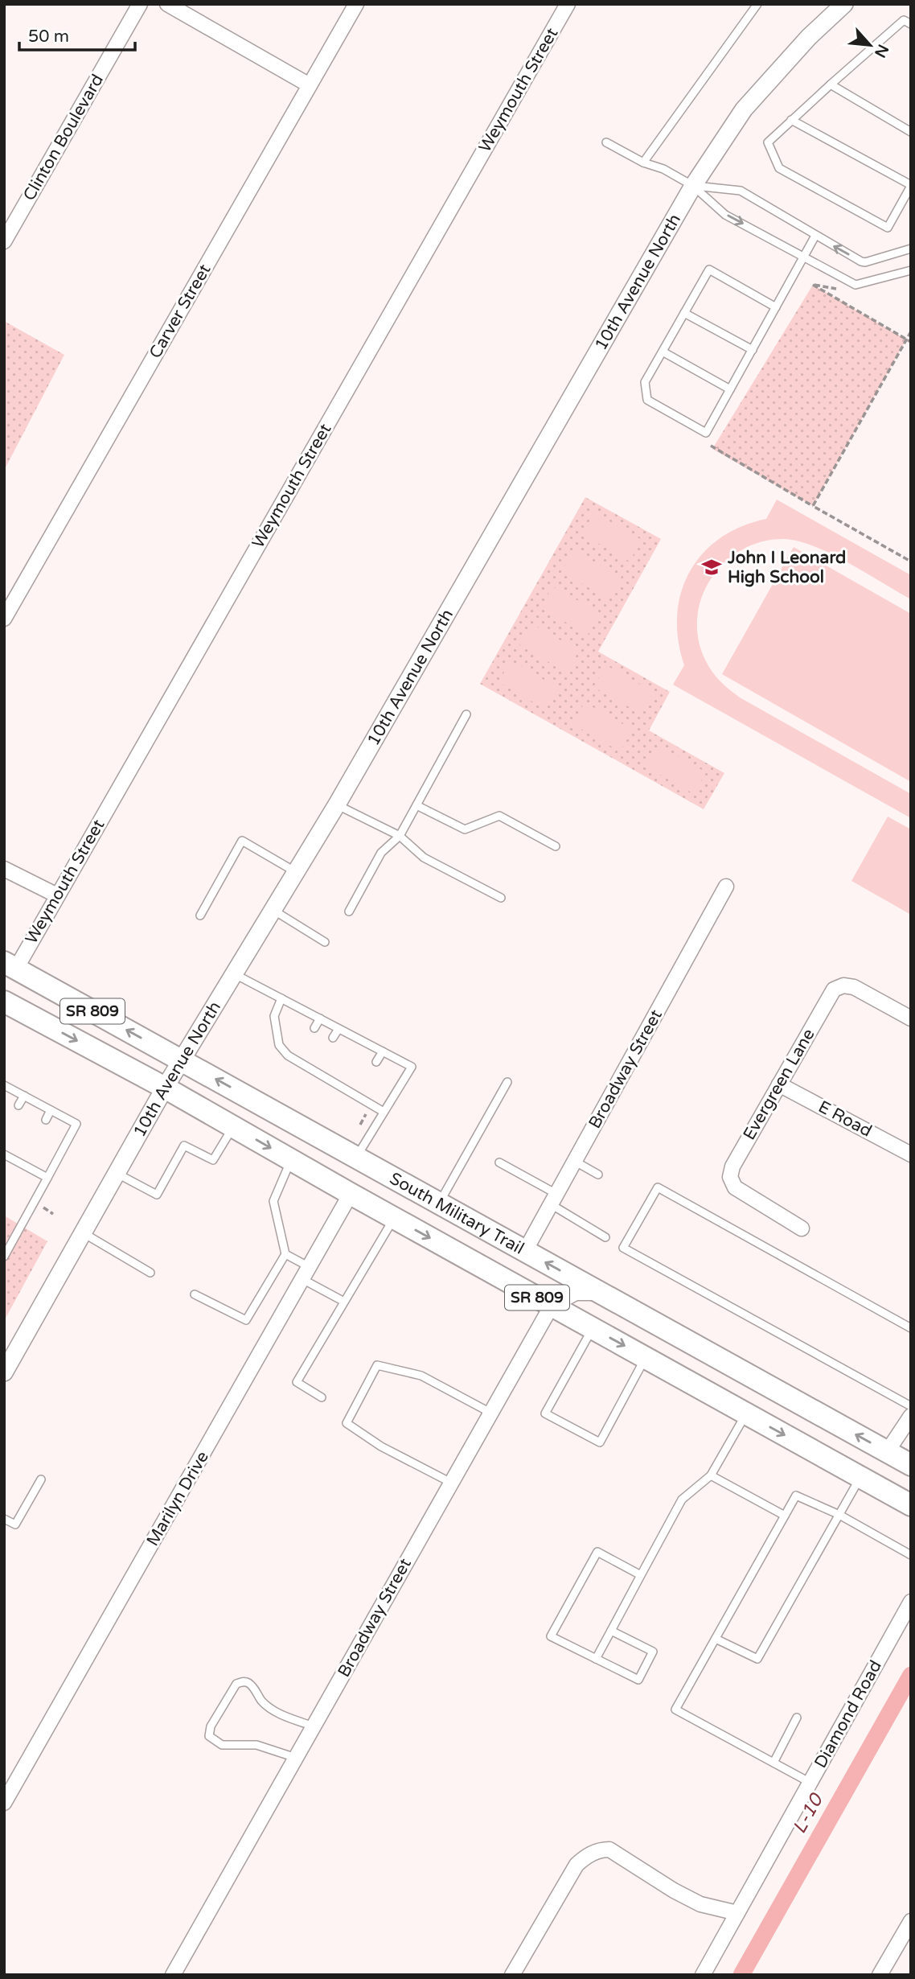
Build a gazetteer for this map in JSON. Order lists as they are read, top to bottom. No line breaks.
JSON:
{"streets":{"main road":["SR 809","South Military Trail"],"street":["Weymouth Street","Clinton Boulevard","10th Avenue North","Carver Street","Broadway Street","Evergreen Lane","E Road","Marilyn Drive","Diamond Road"]},"crossings":[["Weymouth Street","South Military Trail"],["10th Avenue North","South Military Trail"],["Broadway Street","South Military Trail"],["Evergreen Lane","E Road"],["South Military Trail","Marilyn Drive"]],"water":["L-10"],"places":{"school or university":["John I Leonard High School"]},"scale_bar":"50 m","north":"bottom right"}
